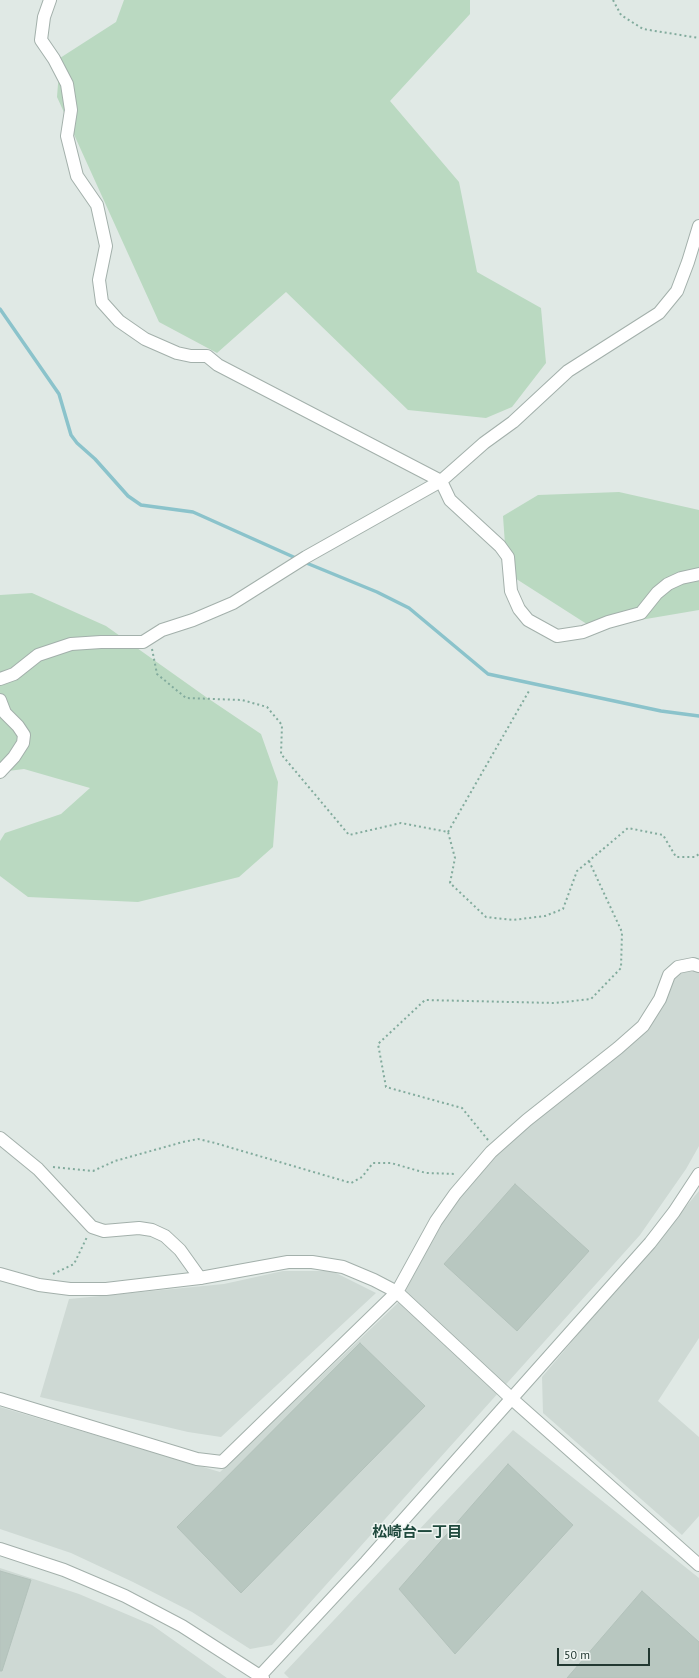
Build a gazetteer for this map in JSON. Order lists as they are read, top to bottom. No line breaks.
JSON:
{"districts":["松崎台一丁目"],"scale_bar":"50 m"}
